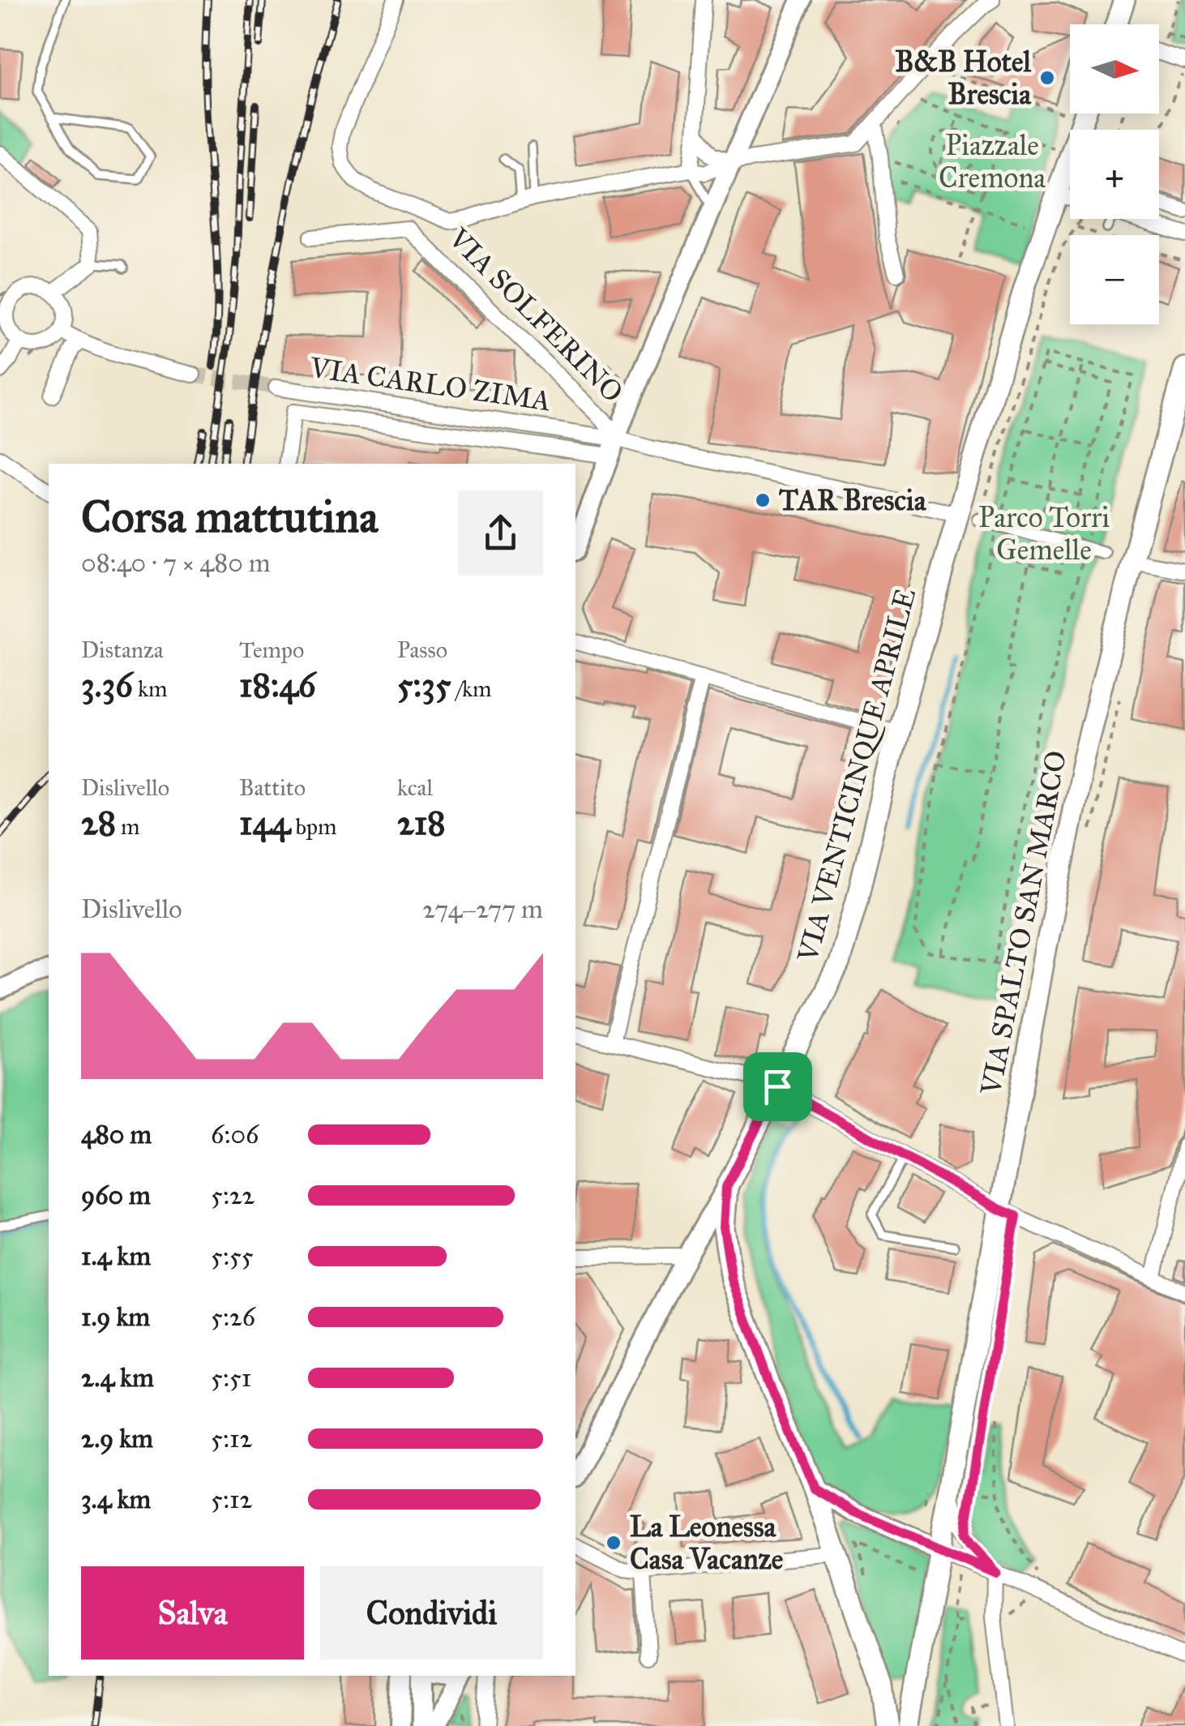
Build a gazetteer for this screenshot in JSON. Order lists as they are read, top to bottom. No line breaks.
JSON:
{"streets":{"main road":["VIA VENTICINQUE APRILE","VIA SPALTO SAN MARCO"],"street":["VIA SOLFERINO","VIA CARLO ZIMA"]},"crossings":[["VIA SOLFERINO","VIA CARLO ZIMA"],["VIA CARLO ZIMA","VIA VENTICINQUE APRILE"],["VIA VENTICINQUE APRILE","VIA SPALTO SAN MARCO"]],"parks":["Piazzale Cremona","Parco Torri Gemelle"],"places":["B&B Hotel Brescia","TAR Brescia","La Leonessa Casa Vacanze"],"north":"right","page":{"map_buttons":["+","−"],"heading":["Corsa mattutina","08:40 · 7 × 480 m"],"stats":[["Distanza","3.36 km"],["Tempo","18:46"],["Passo","5:35 /km"],["Dislivello","28 m"],["Battito","144 bpm"],["kcal","218"]],"chart":["Dislivello","274–277 m"],"list":[{"name":"480 m","note":"6:06"},{"name":"960 m","note":"5:22"},{"name":"1.4 km","note":"5:55"},{"name":"1.9 km","note":"5:26"},{"name":"2.4 km","note":"5:51"},{"name":"2.9 km","note":"5:12"},{"name":"3.4 km","note":"5:12"}],"buttons":["Salva","Condividi"]}}
